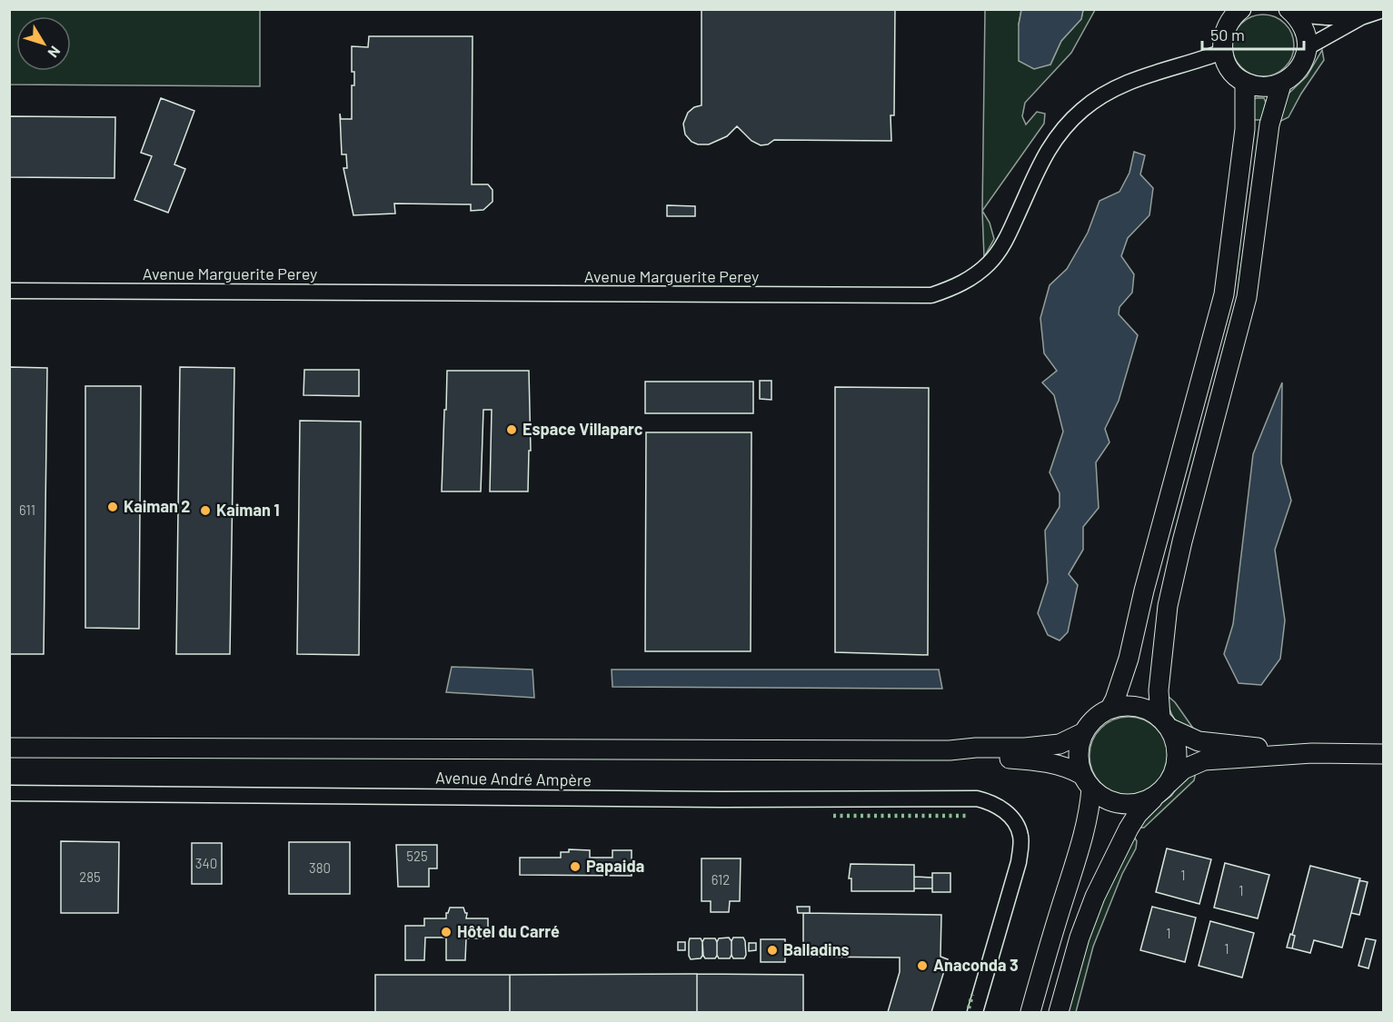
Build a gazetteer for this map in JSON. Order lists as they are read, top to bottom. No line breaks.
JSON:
{"streets":{"street":["Avenue Marguerite Perey","Avenue André Ampère"]},"places":["Espace Villaparc","Kaiman 2","Kaiman 1","Papaida","Hôtel du Carré","Balladins","Anaconda 3"],"house_numbers":["611","525","340","380","1","285","612","1","1","1"],"scale_bar":"50 m","north":"bottom right"}
